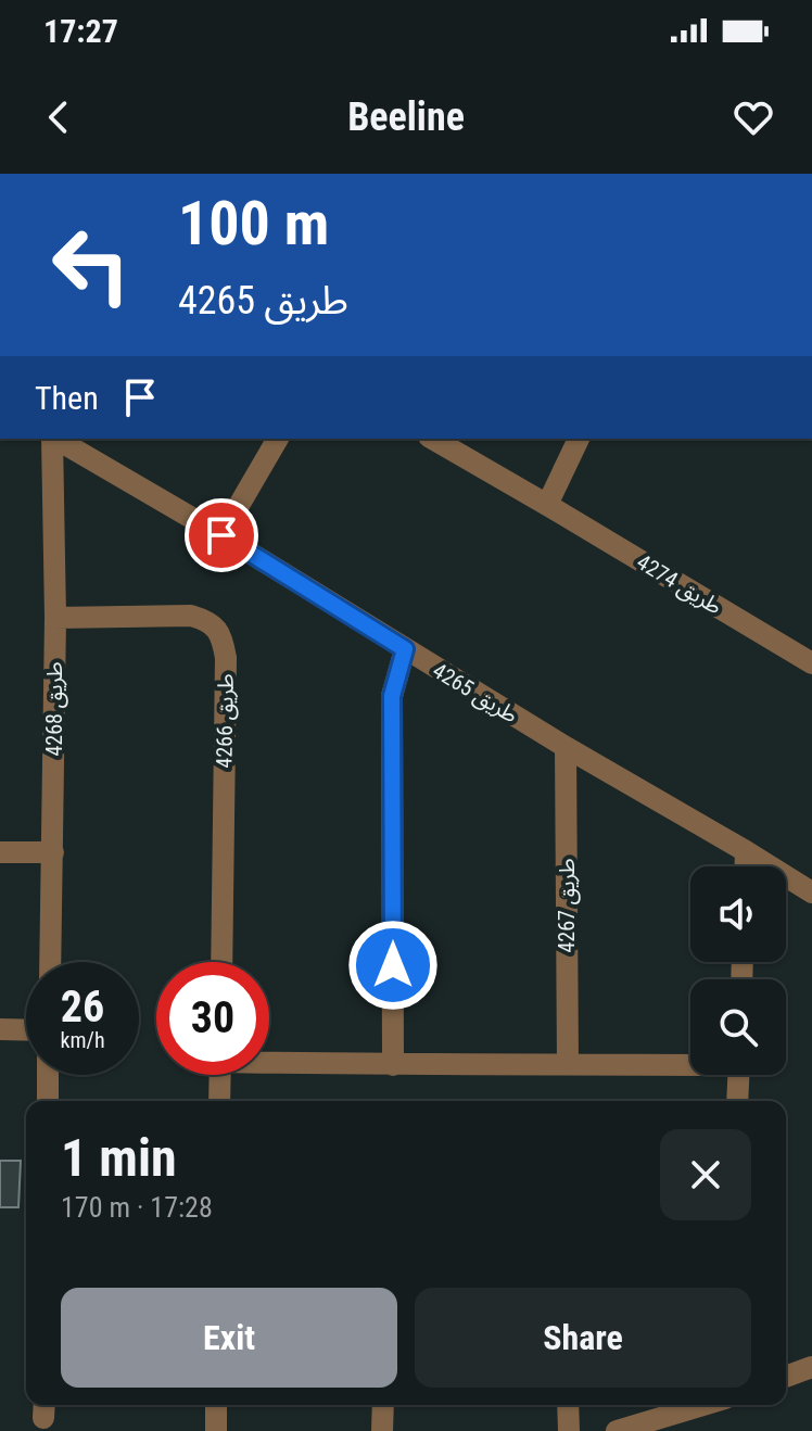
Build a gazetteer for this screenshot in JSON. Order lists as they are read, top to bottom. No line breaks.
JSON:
{"streets":{"street":["طريق 4274","طريق 4265","طريق 4268","طريق 4266","طريق 4267"]},"crossings":[["طريق 4265","طريق 4267"],["طريق 4268","طريق 4266"]],"page":{"status":"17:27","header":"Beeline","turn":["100 m","طريق 4265"],"then":"Then","speed":"26 km/h","limit":"30","heading":["1 min","170 m · 17:28"],"buttons":["Exit","Share"]}}
